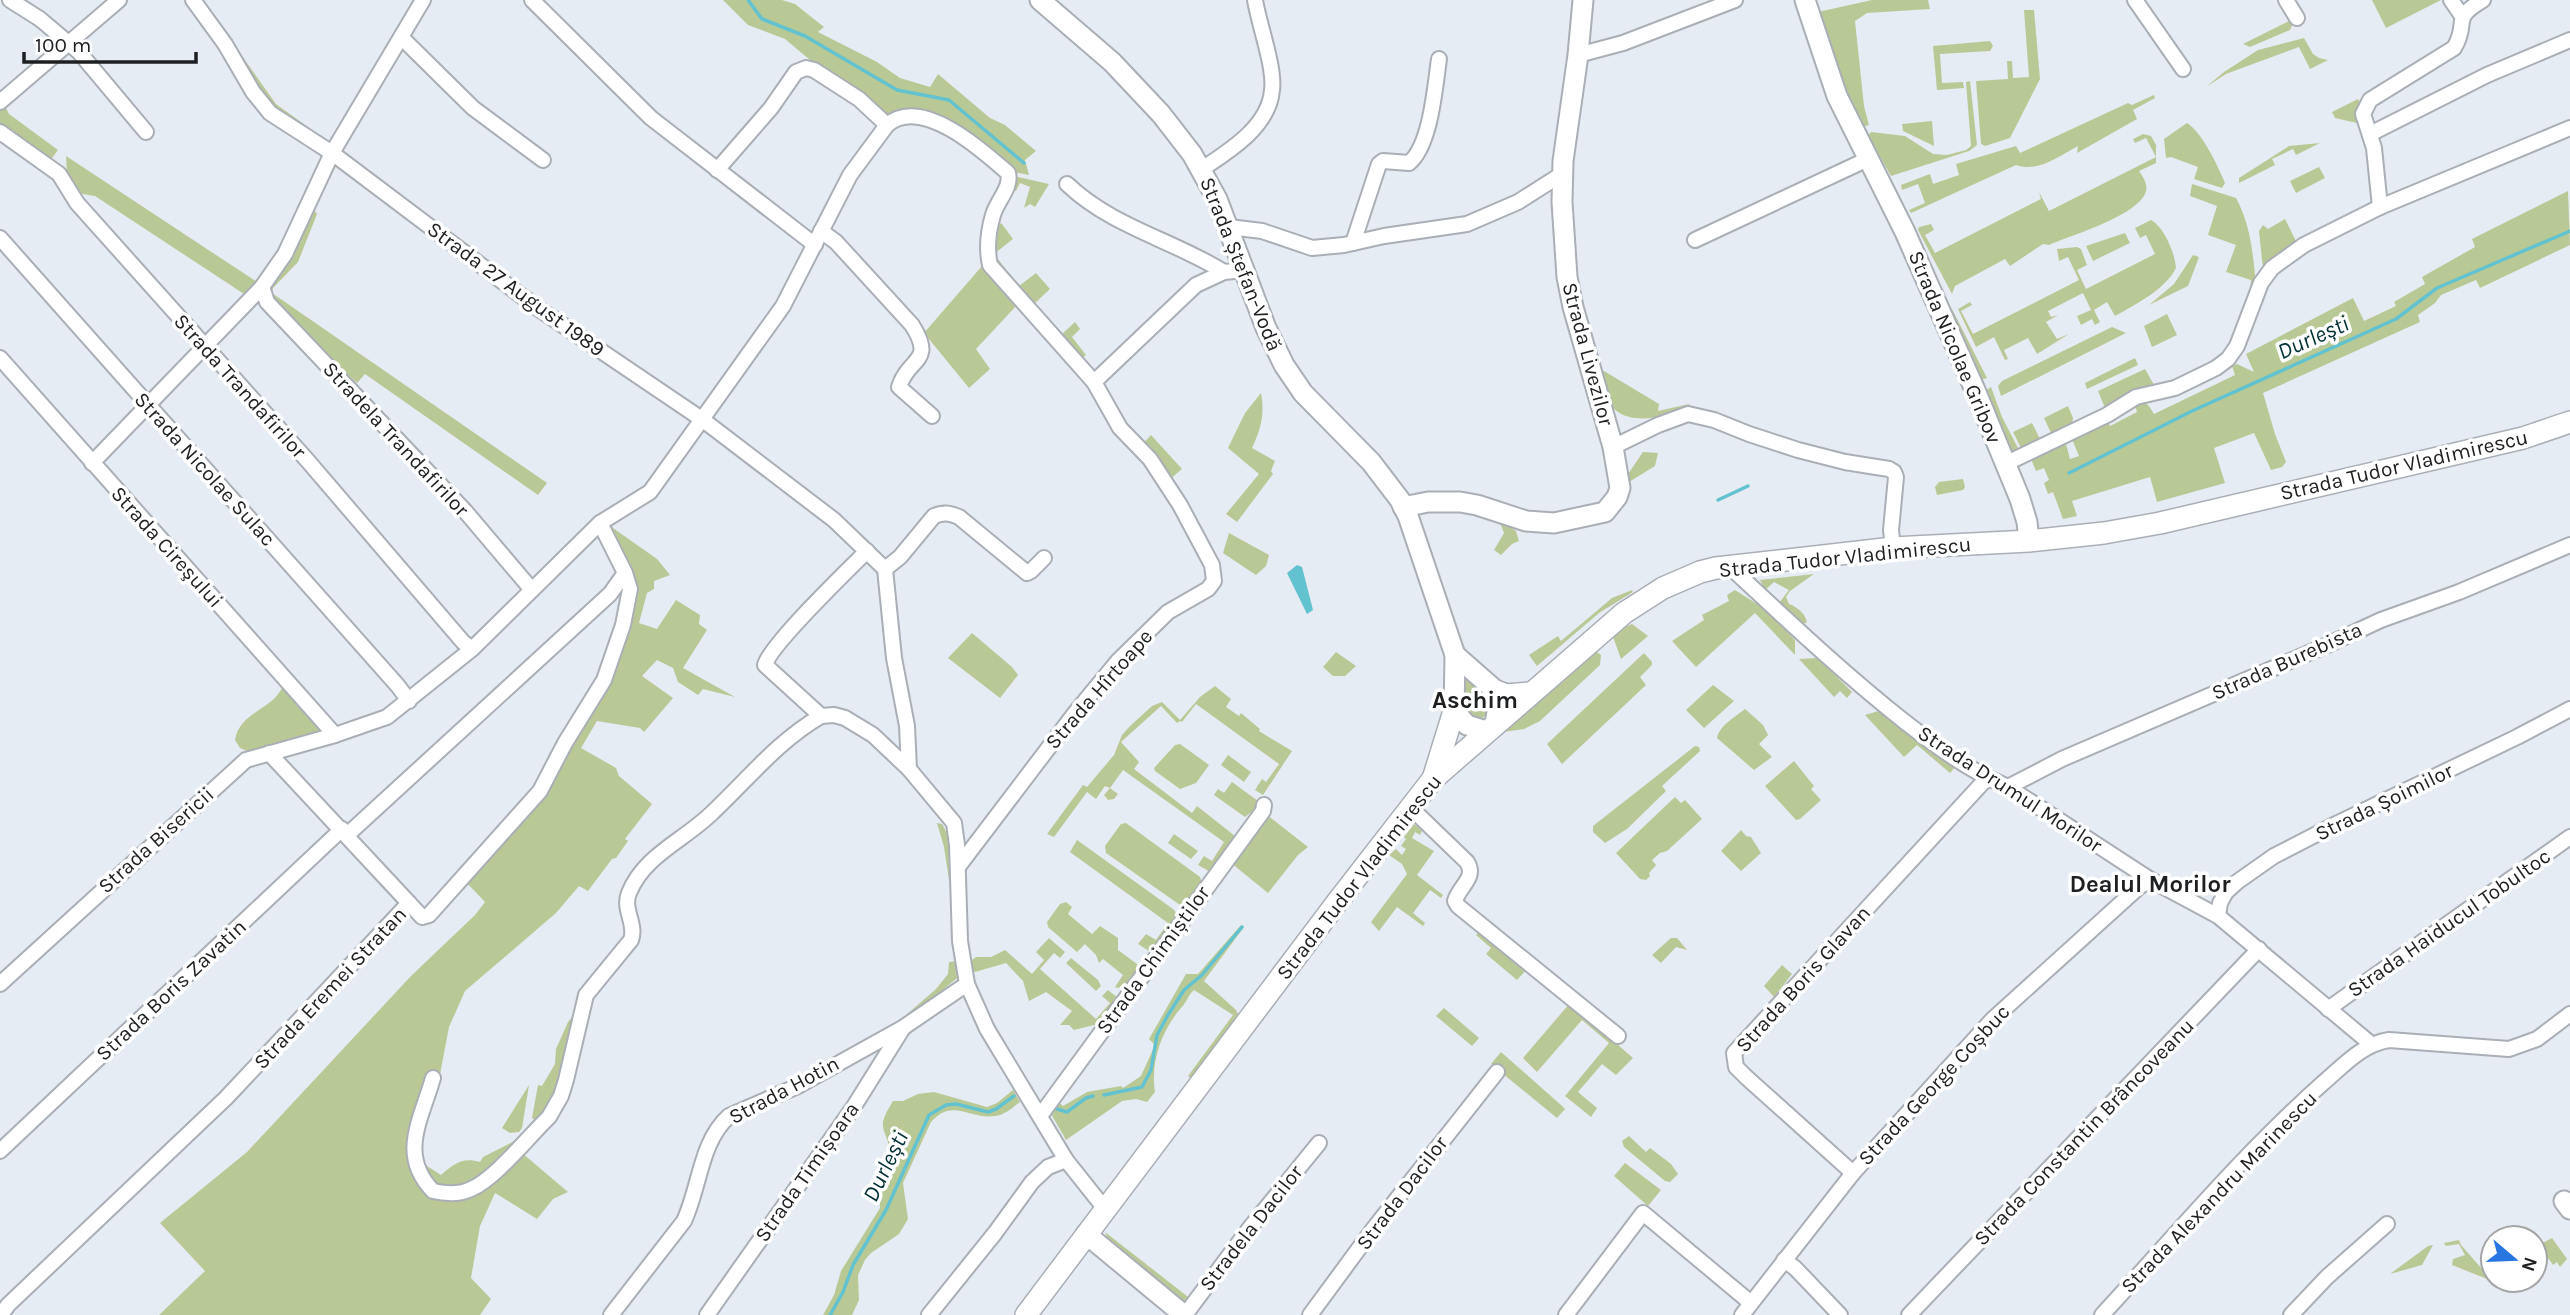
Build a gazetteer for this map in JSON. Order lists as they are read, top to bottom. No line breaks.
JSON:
{"streets":{"main road":["Strada Tudor Vladimirescu"],"street":["Strada Ștefan-Vodă","Strada 27 August 1989","Strada Nicolae Gribov","Strada Livezilor","Strada Trandafirilor","Stradela Trandafirilor","Strada Nicolae Sulac","Strada Cireşului","Strada Burebista","Strada Hîrtoape","Strada Drumul Morilor","Strada Șoimilor","Strada Bisericii","Strada Haiducul Tobultoc","Strada Chimiștilor","Strada Boris Glavan","Strada Eremei Stratan","Strada Boris Zavatin","Strada George Coșbuc","Strada Hotin","Strada Constantin Brâncoveanu","Strada Timișoara","Strada Alexandru Marinescu","Strada Dacilor","Stradela Dacilor"]},"crossings":[["Strada Nicolae Gribov","Strada Tudor Vladimirescu"],["Strada Livezilor","Strada Tudor Vladimirescu"],["Strada Trandafirilor","Strada Bisericii"],["Stradela Trandafirilor","Strada Bisericii"],["Strada Tudor Vladimirescu","Strada Drumul Morilor"],["Strada Nicolae Sulac","Strada Bisericii"],["Strada Cireşului","Strada Bisericii"],["Strada Burebista","Strada Drumul Morilor"],["Strada Drumul Morilor","Strada Șoimilor"],["Strada Drumul Morilor","Strada Haiducul Tobultoc"],["Strada Drumul Morilor","Strada Boris Glavan"],["Strada Drumul Morilor","Strada George Coșbuc"],["Strada Drumul Morilor","Strada Constantin Brâncoveanu"],["Strada Drumul Morilor","Strada Alexandru Marinescu"],["Strada Boris Glavan","Strada George Coșbuc"],["Strada Eremei Stratan","Strada Boris Zavatin"],["Strada Hotin","Strada Timișoara"]],"districts":["Aschim","Dealul Morilor"],"water":["Durlești"],"scale_bar":"100 m","north":"right"}
